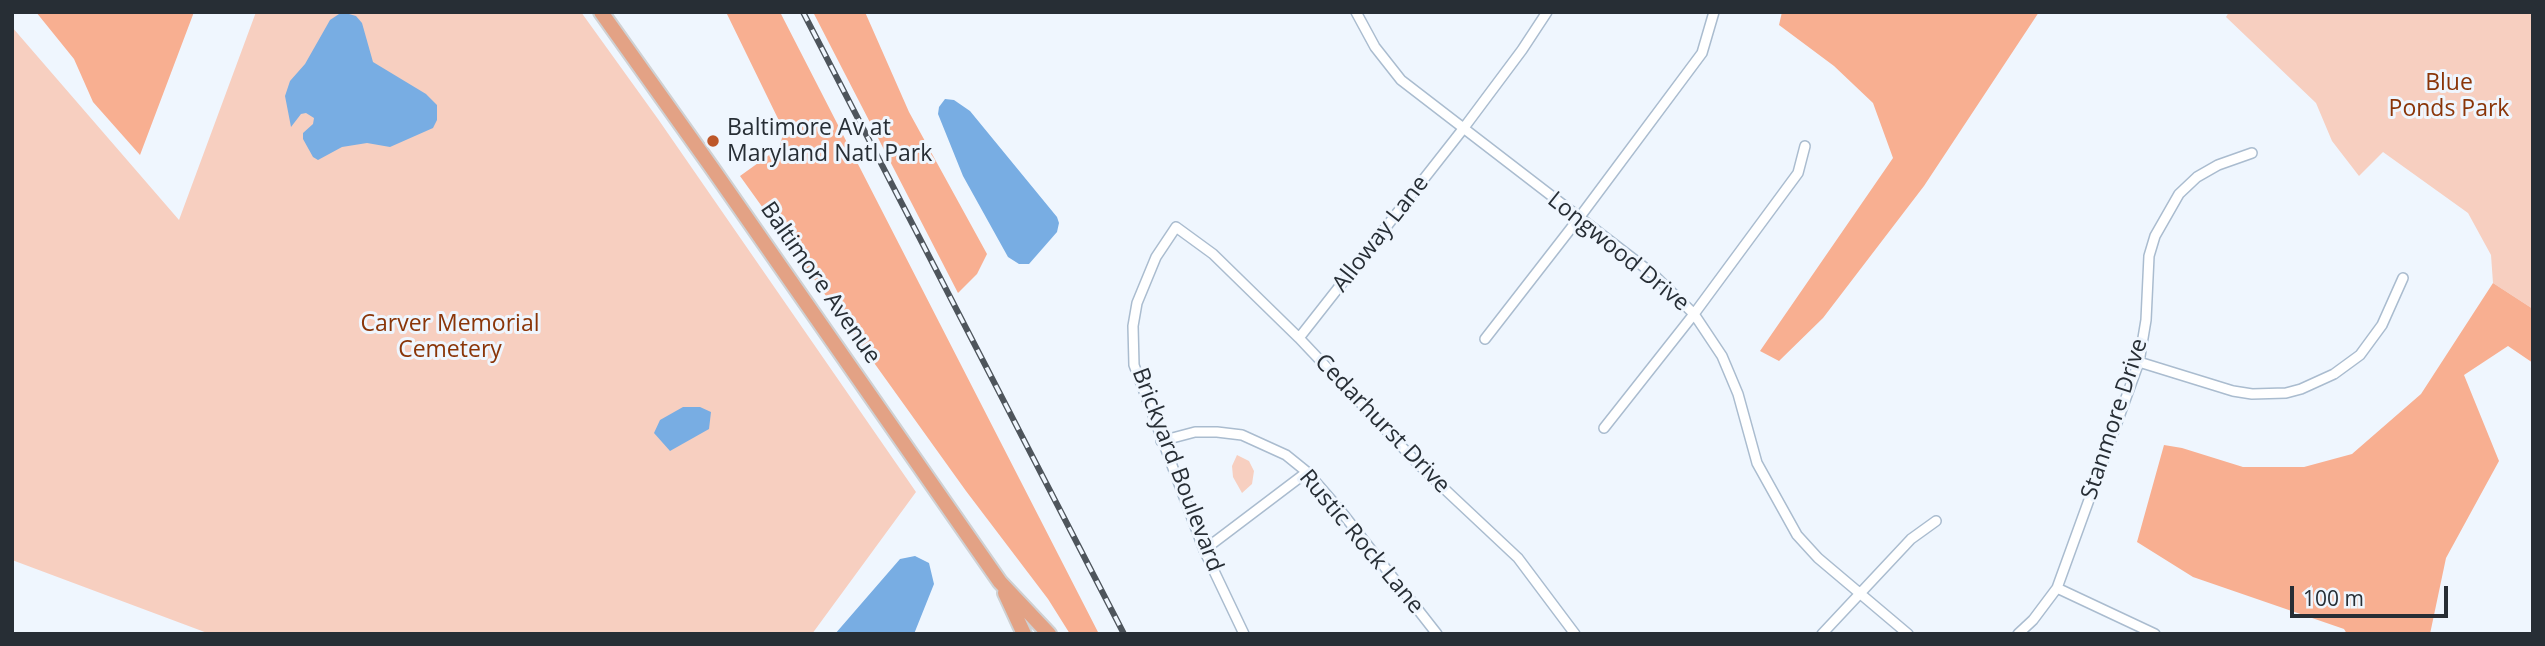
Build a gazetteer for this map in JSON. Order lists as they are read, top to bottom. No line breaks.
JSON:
{"streets":{"main road":["Baltimore Avenue"],"street":["Alloway Lane","Longwood Drive","Stanmore Drive","Cedarhurst Drive","Brickyard Boulevard","Rustic Rock Lane"]},"crossings":[["Alloway Lane","Longwood Drive"],["Alloway Lane","Cedarhurst Drive"],["Cedarhurst Drive","Brickyard Boulevard"],["Brickyard Boulevard","Rustic Rock Lane"]],"parks":["Blue Ponds Park","Carver Memorial Cemetery"],"places":["Baltimore Av at Maryland Natl Park"],"scale_bar":"100 m"}
